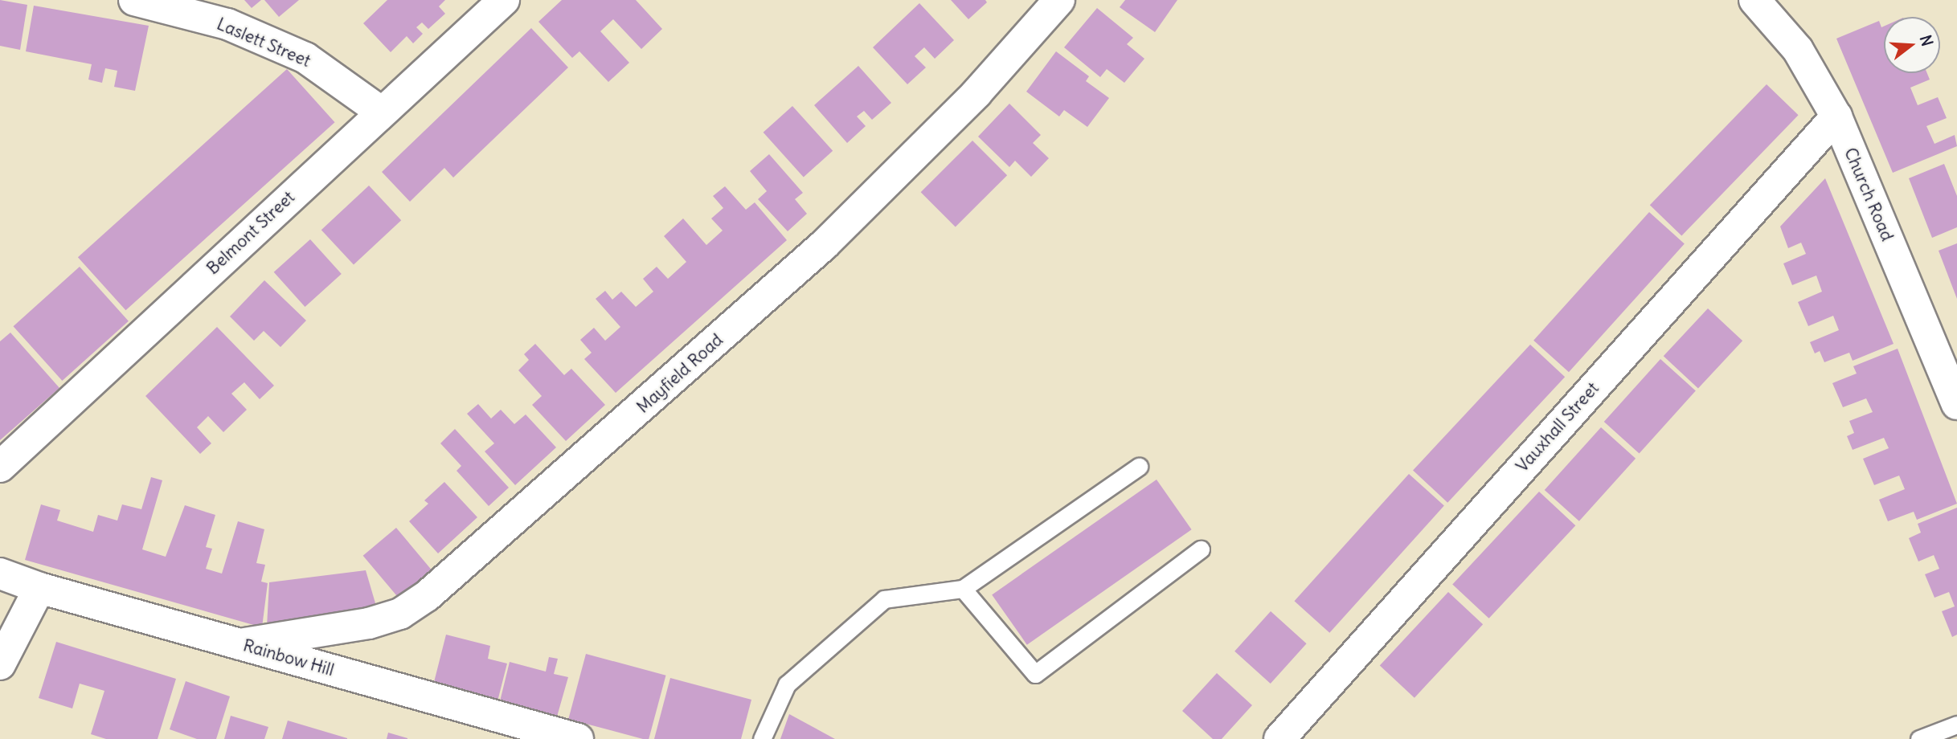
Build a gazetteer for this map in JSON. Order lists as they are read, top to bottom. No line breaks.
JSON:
{"streets":{"street":["Laslett Street","Church Road","Belmont Street","Mayfield Road","Vauxhall Street","Rainbow Hill"]},"crossings":[["Laslett Street","Belmont Street"],["Church Road","Vauxhall Street"],["Mayfield Road","Rainbow Hill"]],"north":"right"}
